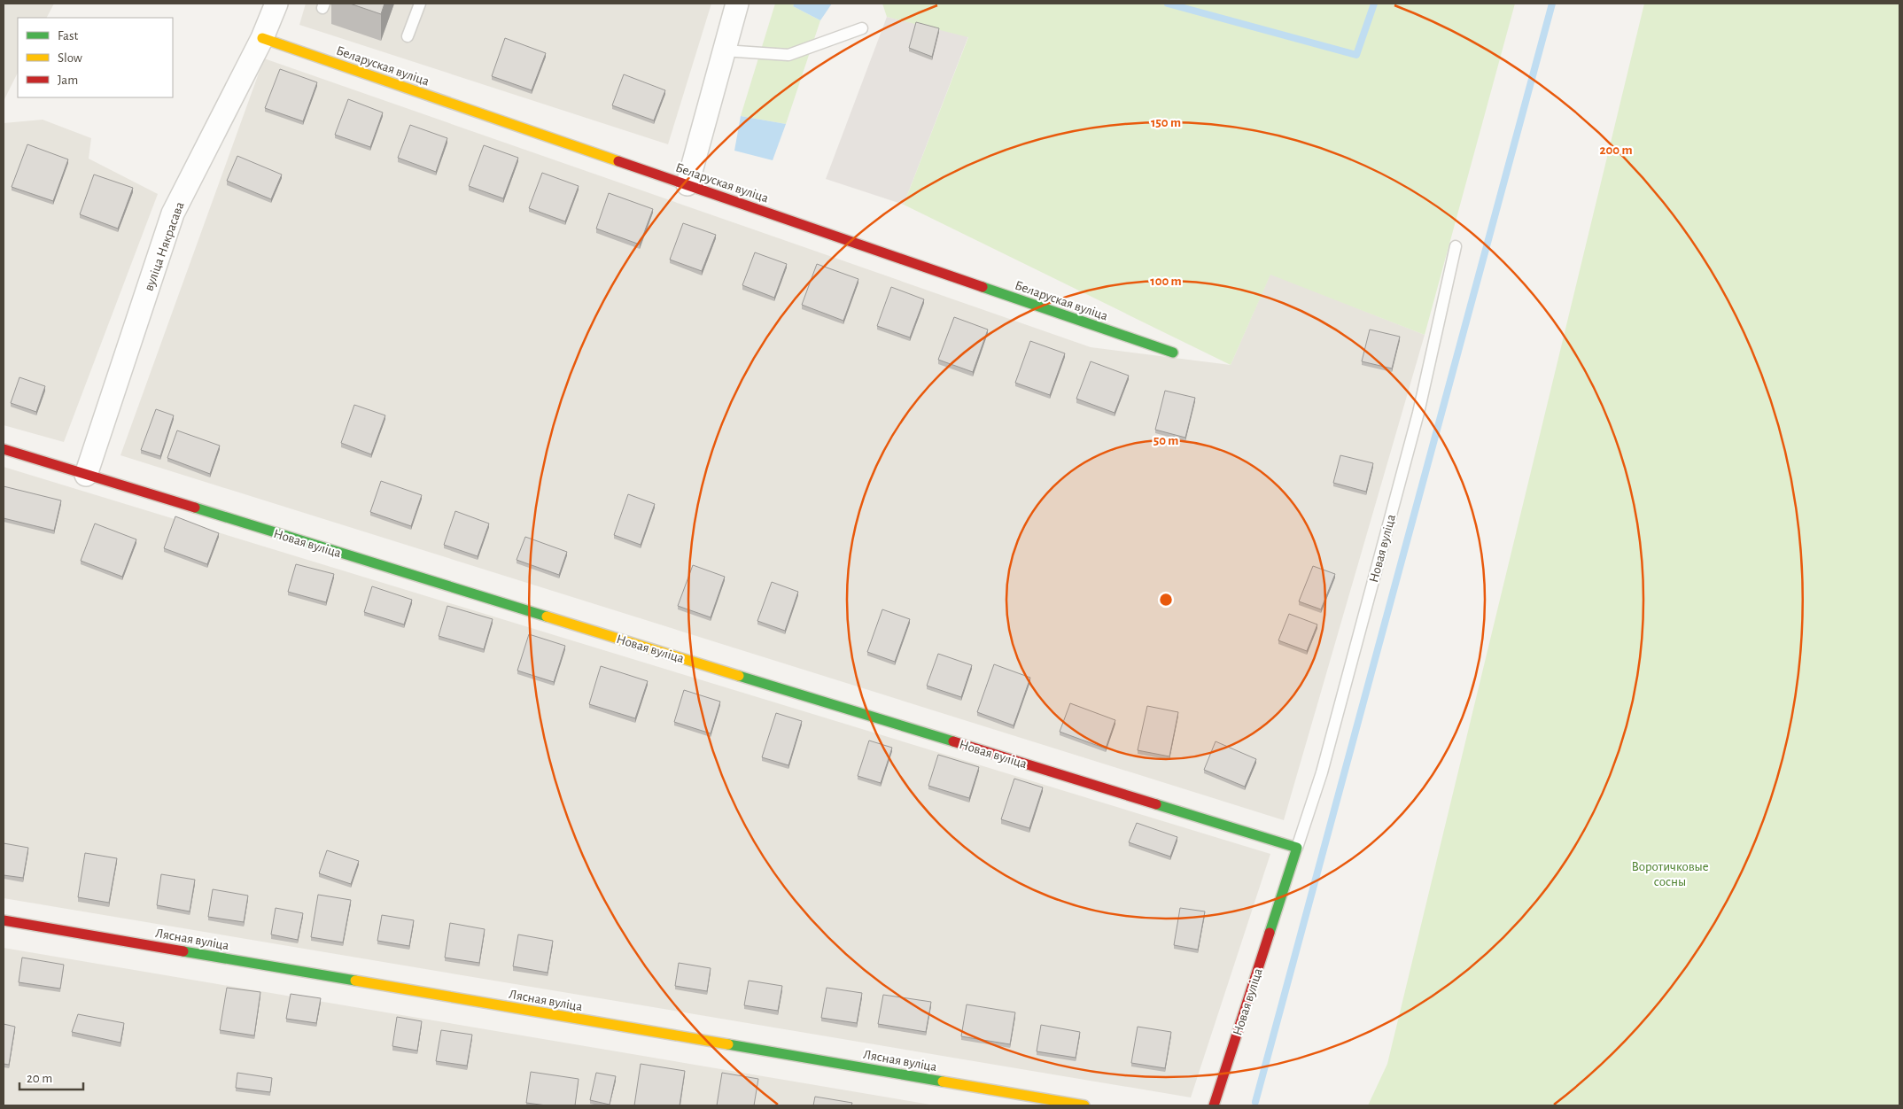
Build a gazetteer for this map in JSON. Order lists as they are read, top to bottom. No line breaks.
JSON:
{"streets":{"street":["Беларуская вуліца","вуліца Някрасава","Новая вуліца","Лясная вуліца"]},"crossings":[["Беларуская вуліца","вуліца Някрасава"],["вуліца Някрасава","Новая вуліца"]],"parks":["Воротичковые сосны"],"legend":["Fast","Slow","Jam"],"scale_bar":"20 m","rings":["150 m","200 m","100 m","50 m"]}
